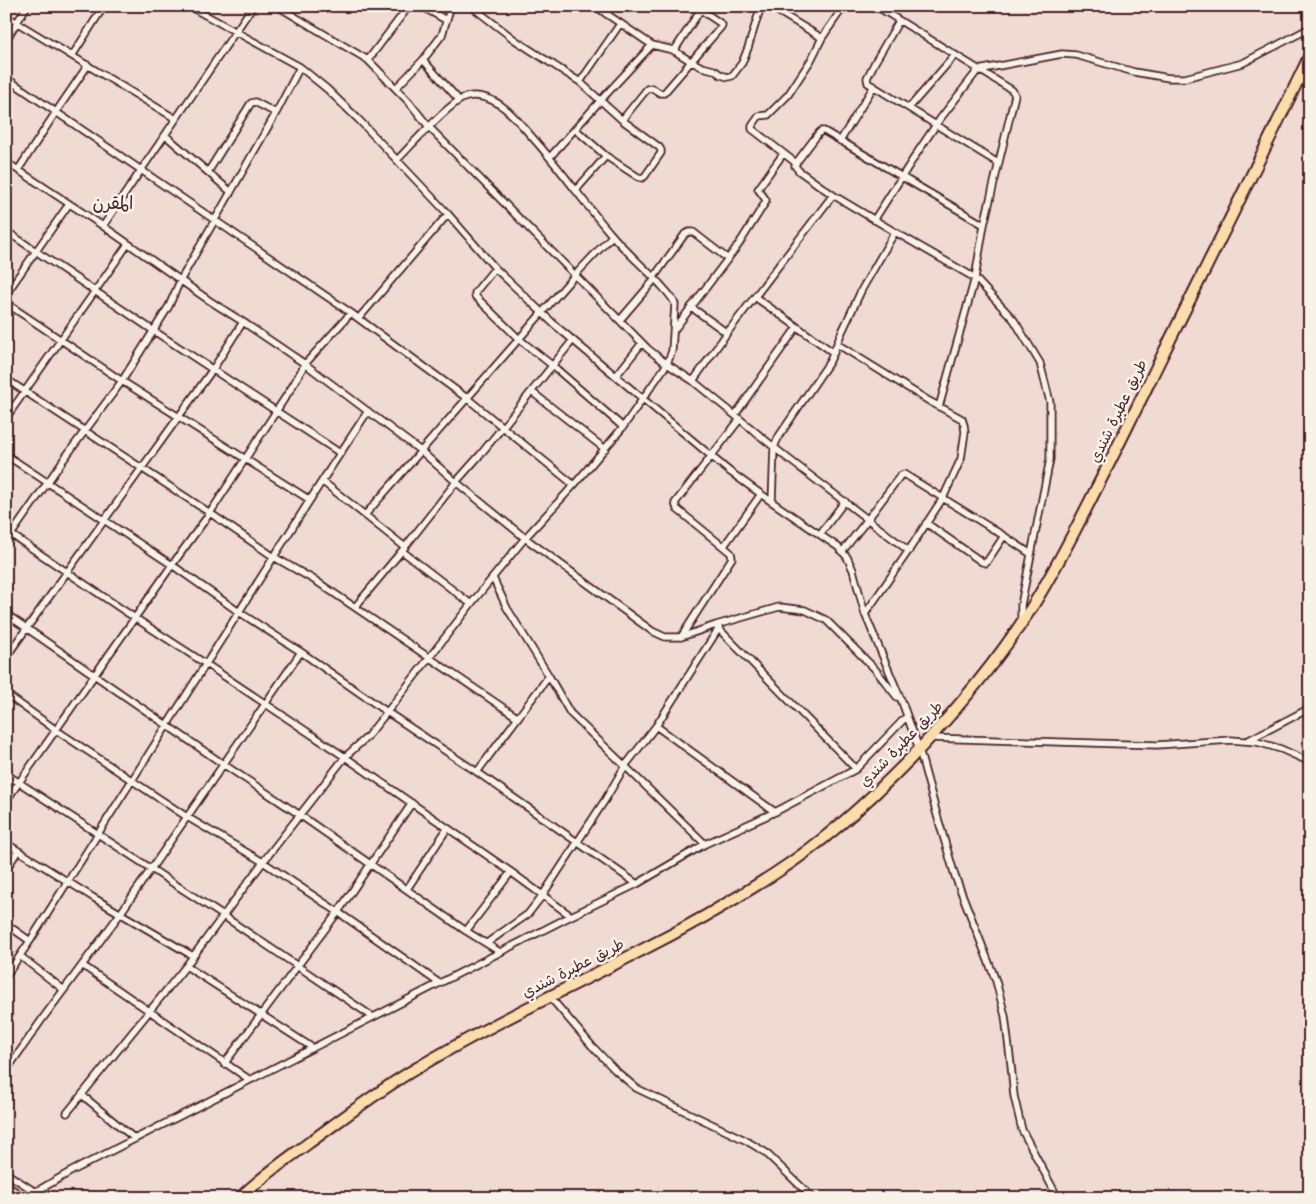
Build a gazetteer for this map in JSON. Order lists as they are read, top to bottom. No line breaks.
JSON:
{"streets":{"highway":["طريق عطبرة شندي"]},"districts":["المقرن"]}
